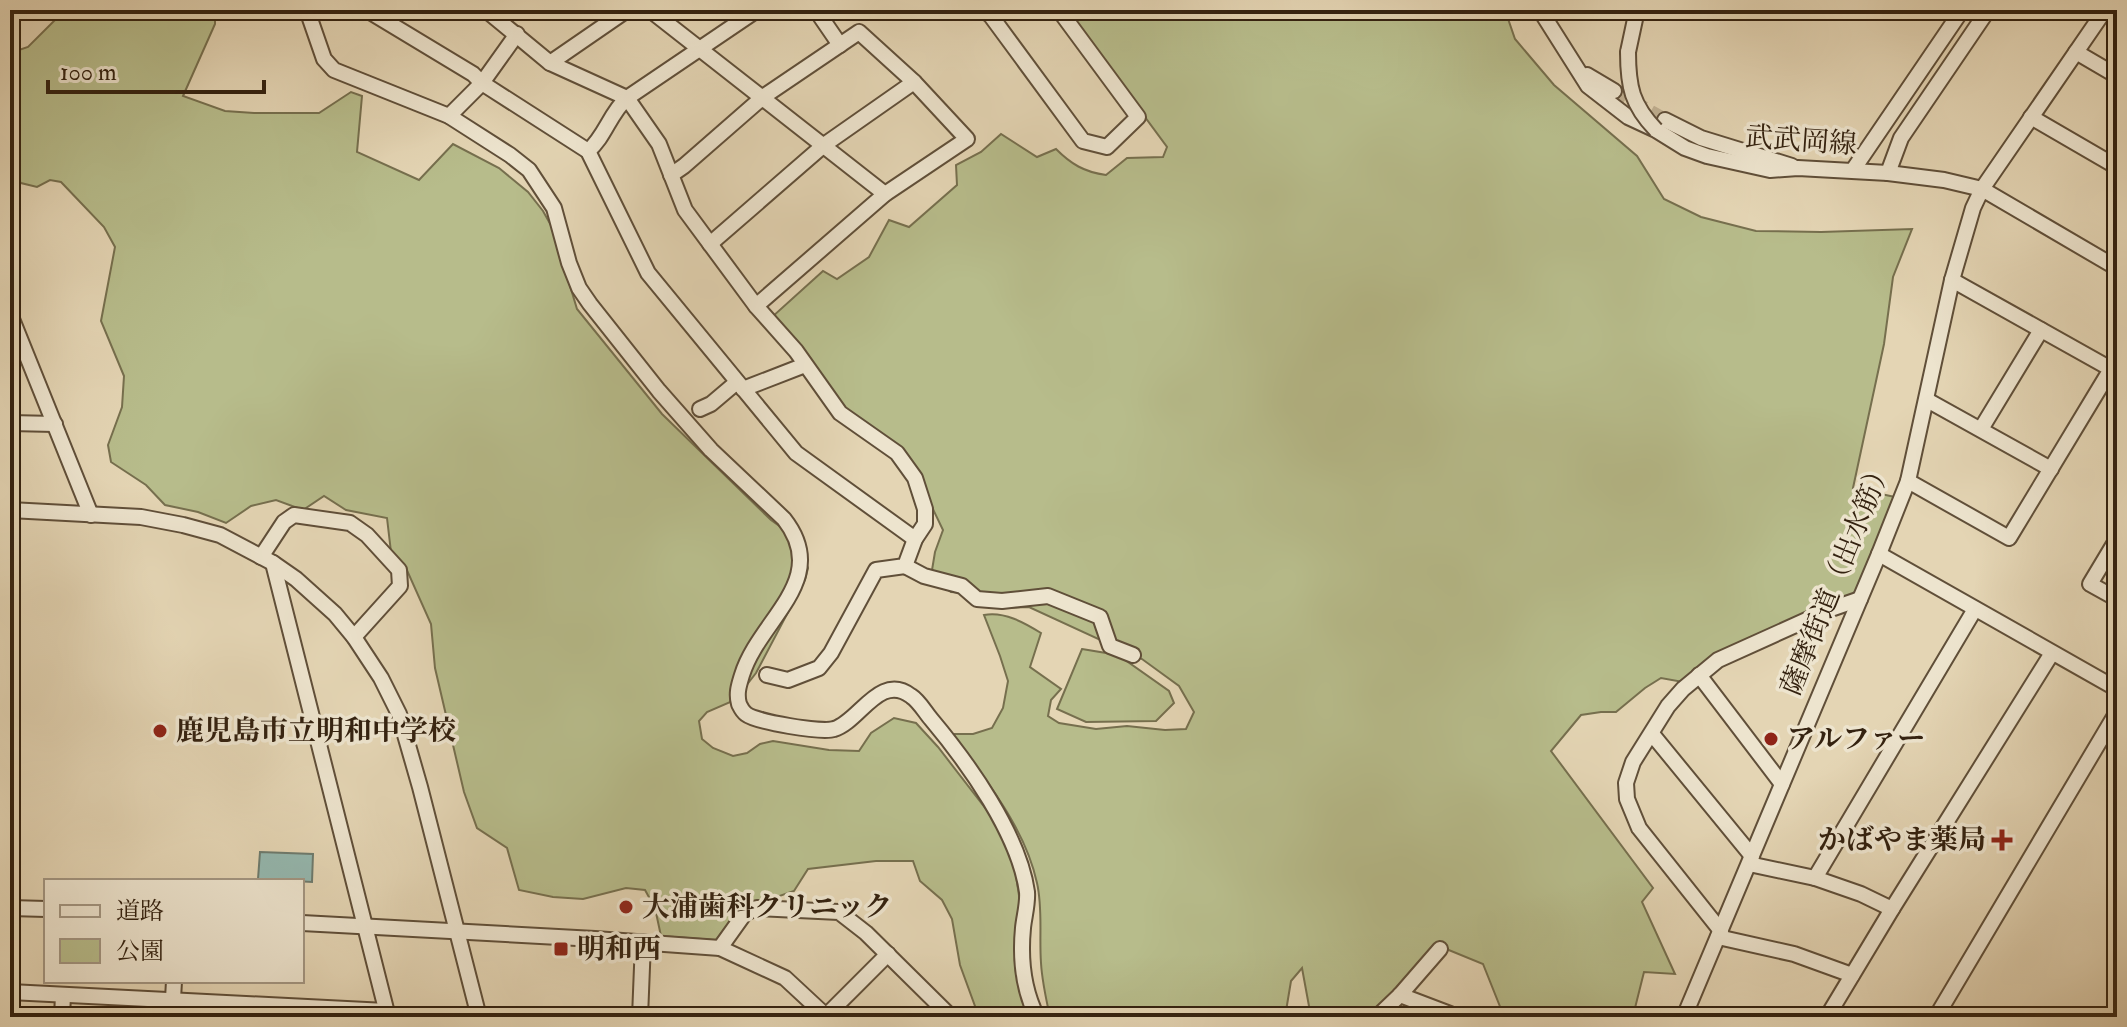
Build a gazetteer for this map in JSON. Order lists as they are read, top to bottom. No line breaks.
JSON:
{"streets":{"street":["武武岡線","薩摩街道（出水筋）"]},"crossings":[["武武岡線","薩摩街道（出水筋）"]],"places":{"other":["鹿児島市立明和中学校","アルファー","大浦歯科クリニック"],"health":["かばやま薬局"],"transit":["明和西"]},"legend":["道路","公園"],"scale_bar":"100 m"}
